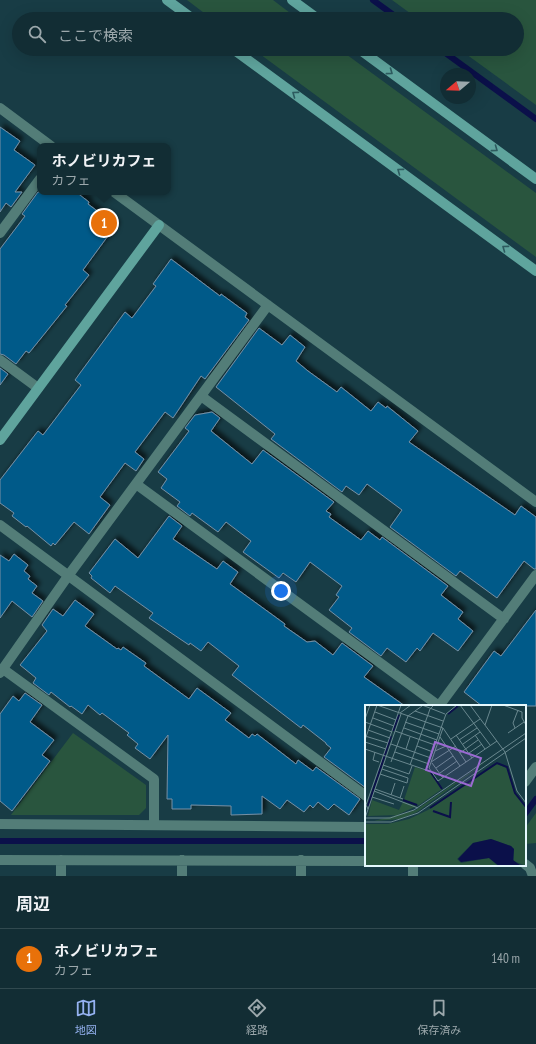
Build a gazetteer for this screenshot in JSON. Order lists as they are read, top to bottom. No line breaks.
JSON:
{"north":"left","page":{"search":"ここで検索","popup":["ホノビリカフェ","カフェ"],"pins":"1","heading":"周辺","list":[{"mark":"1","name":"ホノビリカフェ","note":"カフェ","value":"140 m"}],"nav":["地図","経路","保存済み"]}}
